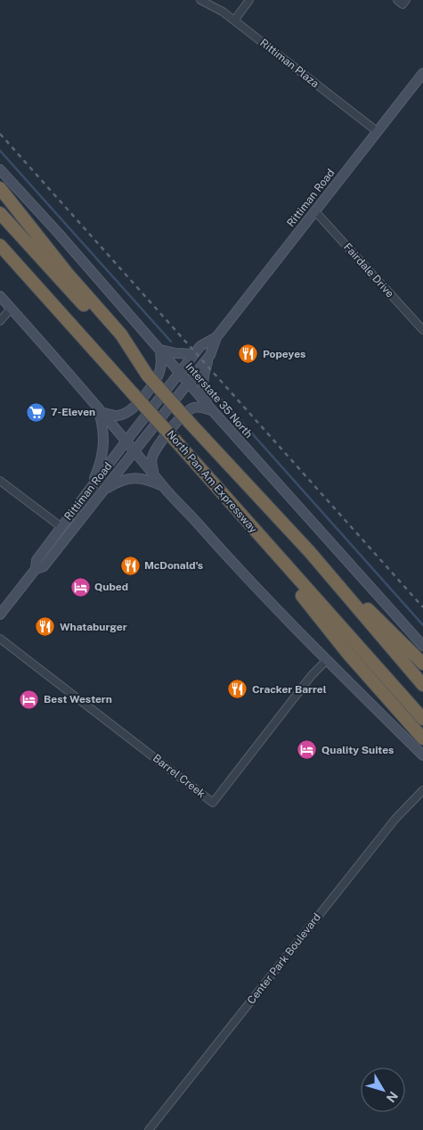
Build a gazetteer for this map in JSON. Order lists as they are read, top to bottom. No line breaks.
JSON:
{"streets":{"highway":["North Pan Am Expressway"],"main road":["Rittiman Road","Interstate 35 North"],"street":["Rittiman Plaza","Fairdale Drive","Barrel Creek","Center Park Boulevard"]},"crossings":[["Rittiman Plaza","Rittiman Road"],["Rittiman Road","Fairdale Drive"],["Rittiman Road","Interstate 35 North"]],"places":{"restaurant":["Popeyes","McDonald's","Whataburger","Cracker Barrel"],"supermarket":["7-Eleven"],"hotel":["Qubed","Best Western","Quality Suites"]},"north":"bottom right"}
